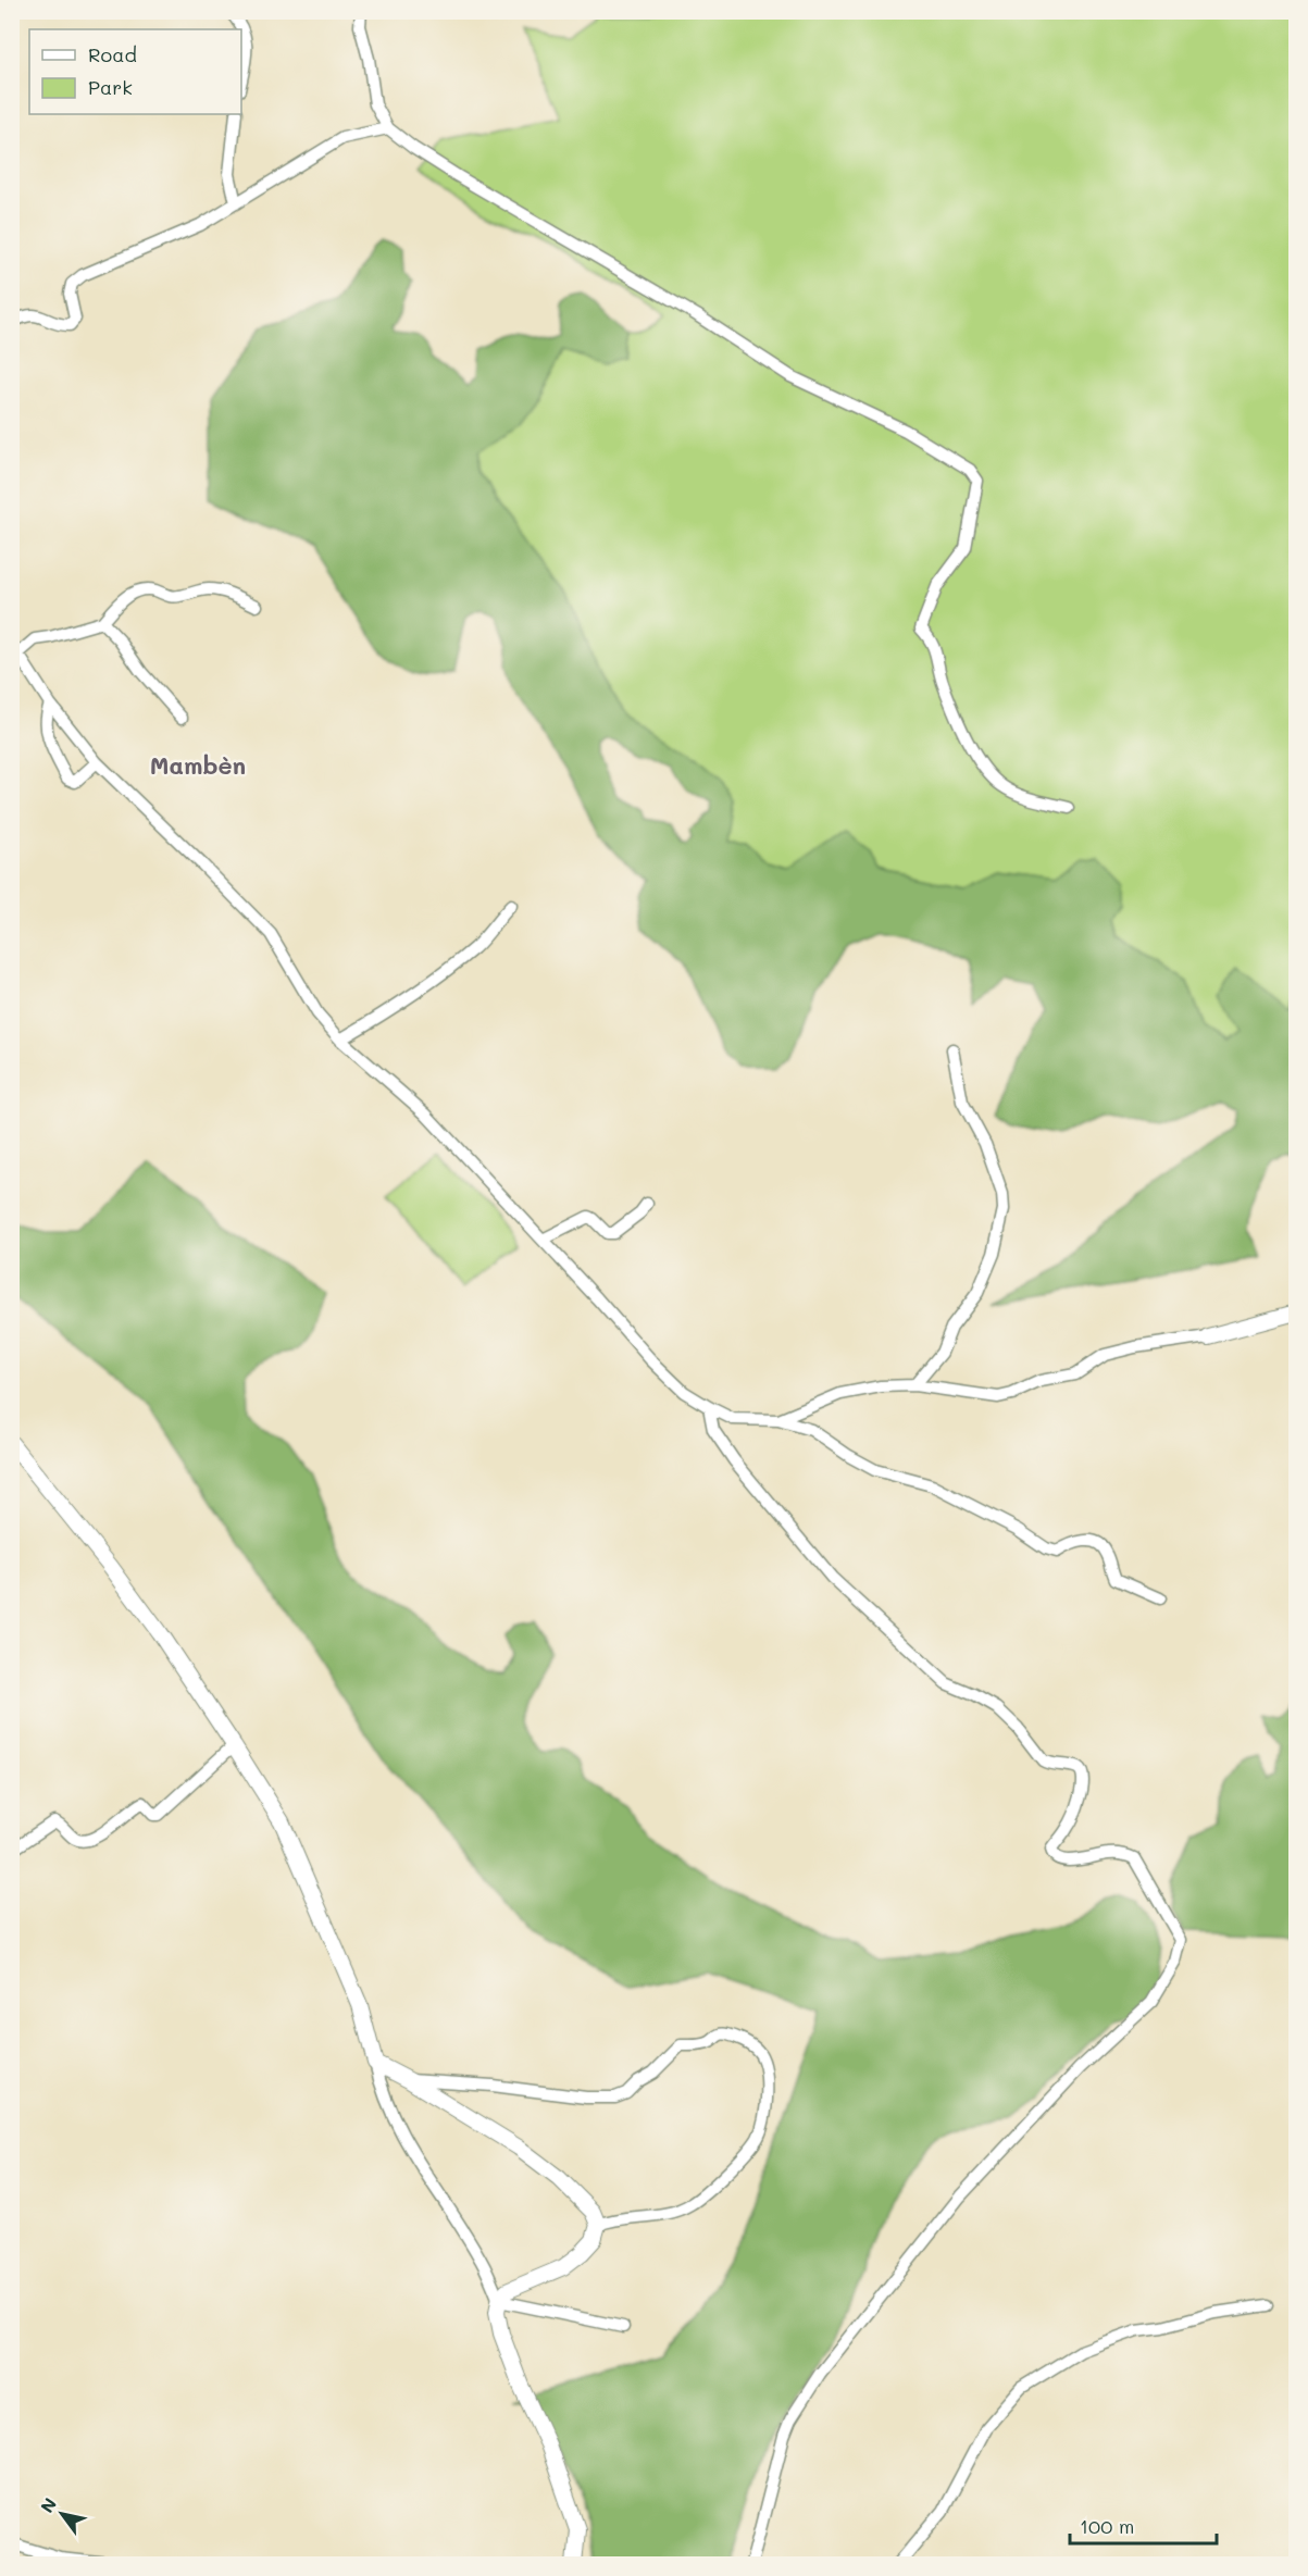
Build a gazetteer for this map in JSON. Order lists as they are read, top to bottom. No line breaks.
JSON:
{"districts":["Mambèn"],"legend":["Road","Park"],"scale_bar":"100 m","north":"top left"}
